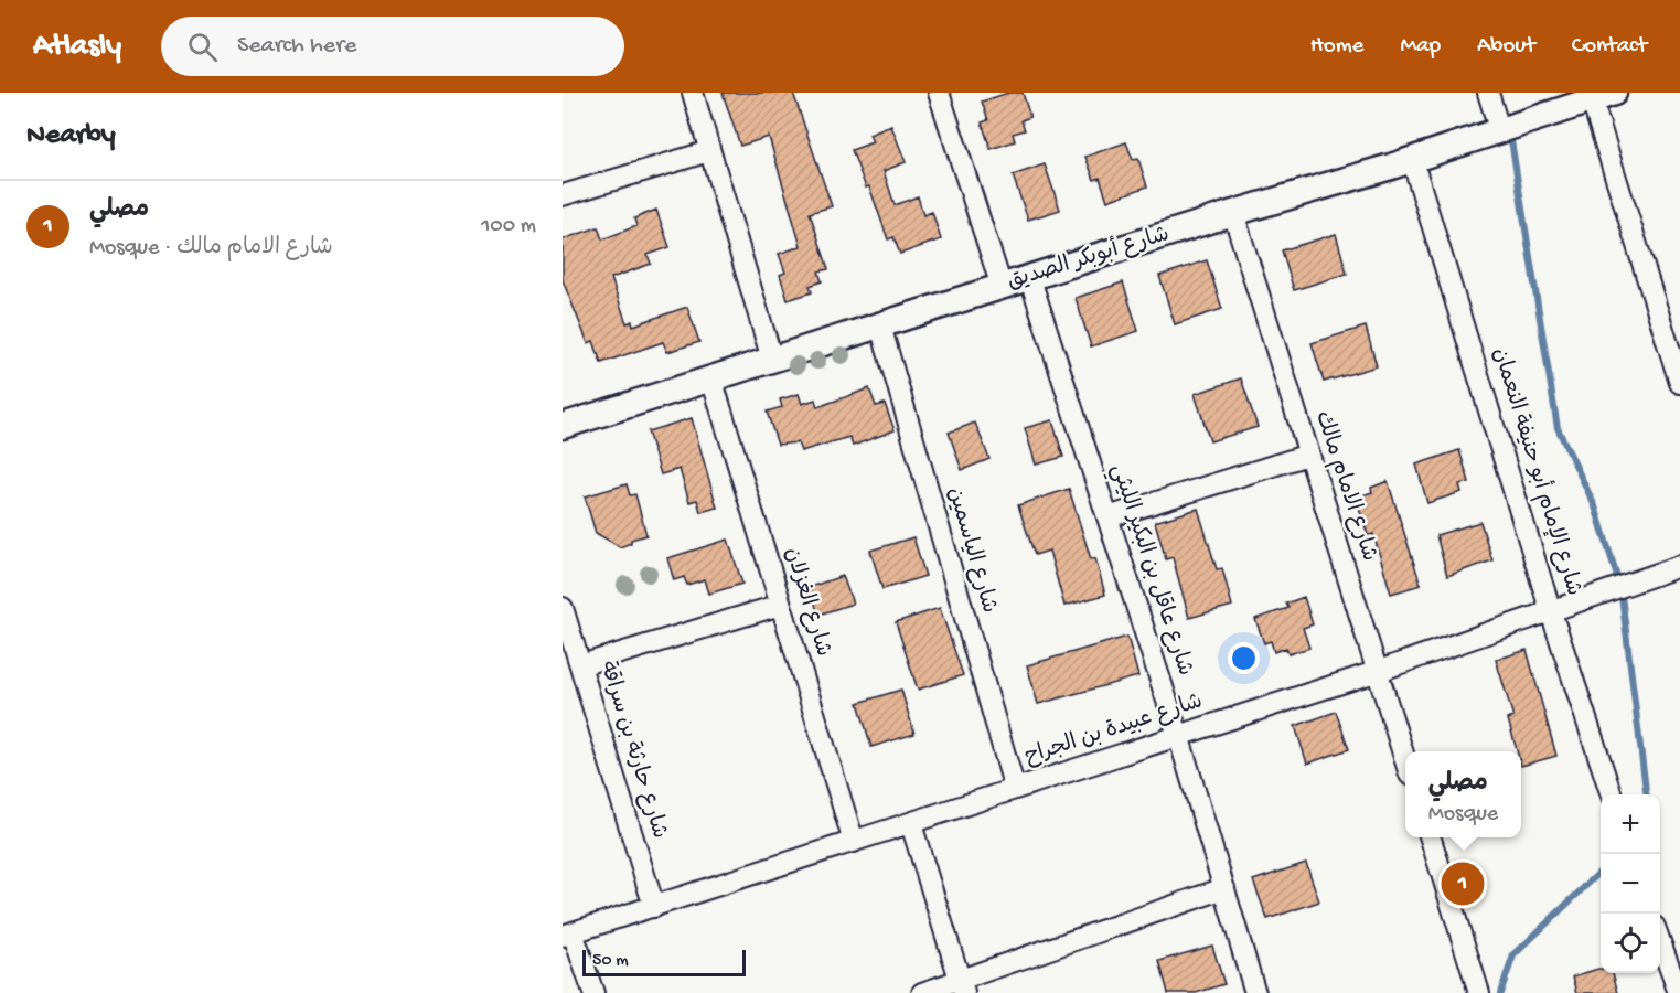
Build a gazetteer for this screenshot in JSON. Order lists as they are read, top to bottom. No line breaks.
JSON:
{"streets":{"street":["شارع أبوبكر الصديق","شارع الإمام أبو حنيفة النعمان","شارع الامام مالك","شارع الياسمين","شارع عاقل بن البكير الليثي","شارع الغزلان","شارع عبيدة بن الجراح","شارع حارثة بن سراقة"]},"crossings":[["شارع أبوبكر الصديق","شارع الإمام أبو حنيفة النعمان"],["شارع أبوبكر الصديق","شارع الامام مالك"],["شارع أبوبكر الصديق","شارع الياسمين"],["شارع أبوبكر الصديق","شارع عاقل بن البكير الليثي"],["شارع أبوبكر الصديق","شارع الغزلان"],["شارع الإمام أبو حنيفة النعمان","شارع عبيدة بن الجراح"],["شارع الامام مالك","شارع عبيدة بن الجراح"],["شارع الياسمين","شارع عبيدة بن الجراح"],["شارع عاقل بن البكير الليثي","شارع عبيدة بن الجراح"],["شارع الغزلان","شارع عبيدة بن الجراح"],["شارع عبيدة بن الجراح","شارع حارثة بن سراقة"]],"scale_bar":"50 m","page":{"header":"Atlasly","search":"Search here","nav":["Home","Map","About","Contact"],"heading":"Nearby","list":[{"mark":"1","name":"مصلي","note":"Mosque · شارع الامام مالك","value":"100 m"}],"popup":["مصلي","Mosque"],"map_buttons":["+","−"],"pins":"1","scale":"50 m"}}
